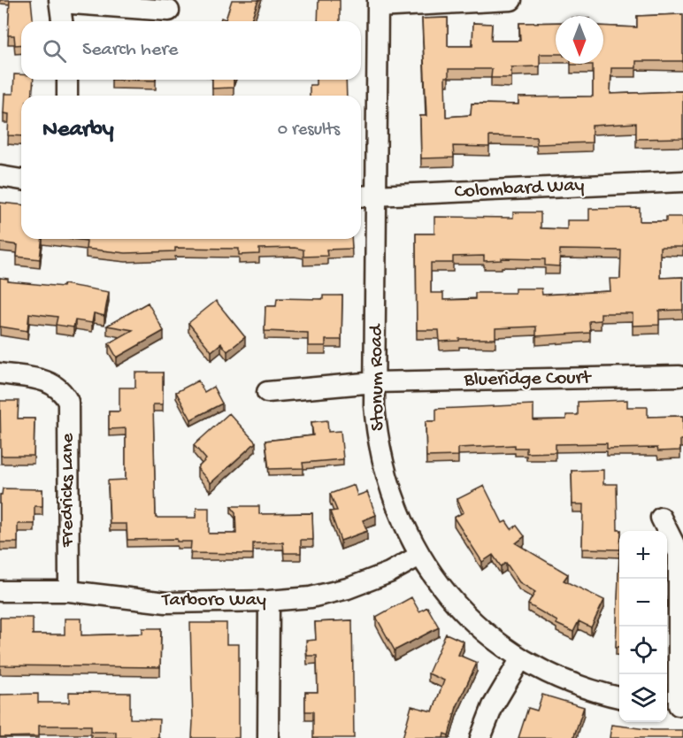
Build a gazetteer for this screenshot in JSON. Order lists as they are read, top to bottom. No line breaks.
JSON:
{"streets":{"street":["Colombard Way","Stonum Road","Blueridge Court","Fredricks Lane","Tarboro Way"]},"crossings":[["Colombard Way","Stonum Road"],["Stonum Road","Blueridge Court"],["Stonum Road","Tarboro Way"],["Fredricks Lane","Tarboro Way"]],"north":"bottom","page":{"search":"Search here","heading":["Nearby","0 results"],"map_buttons":["+","−"]}}
